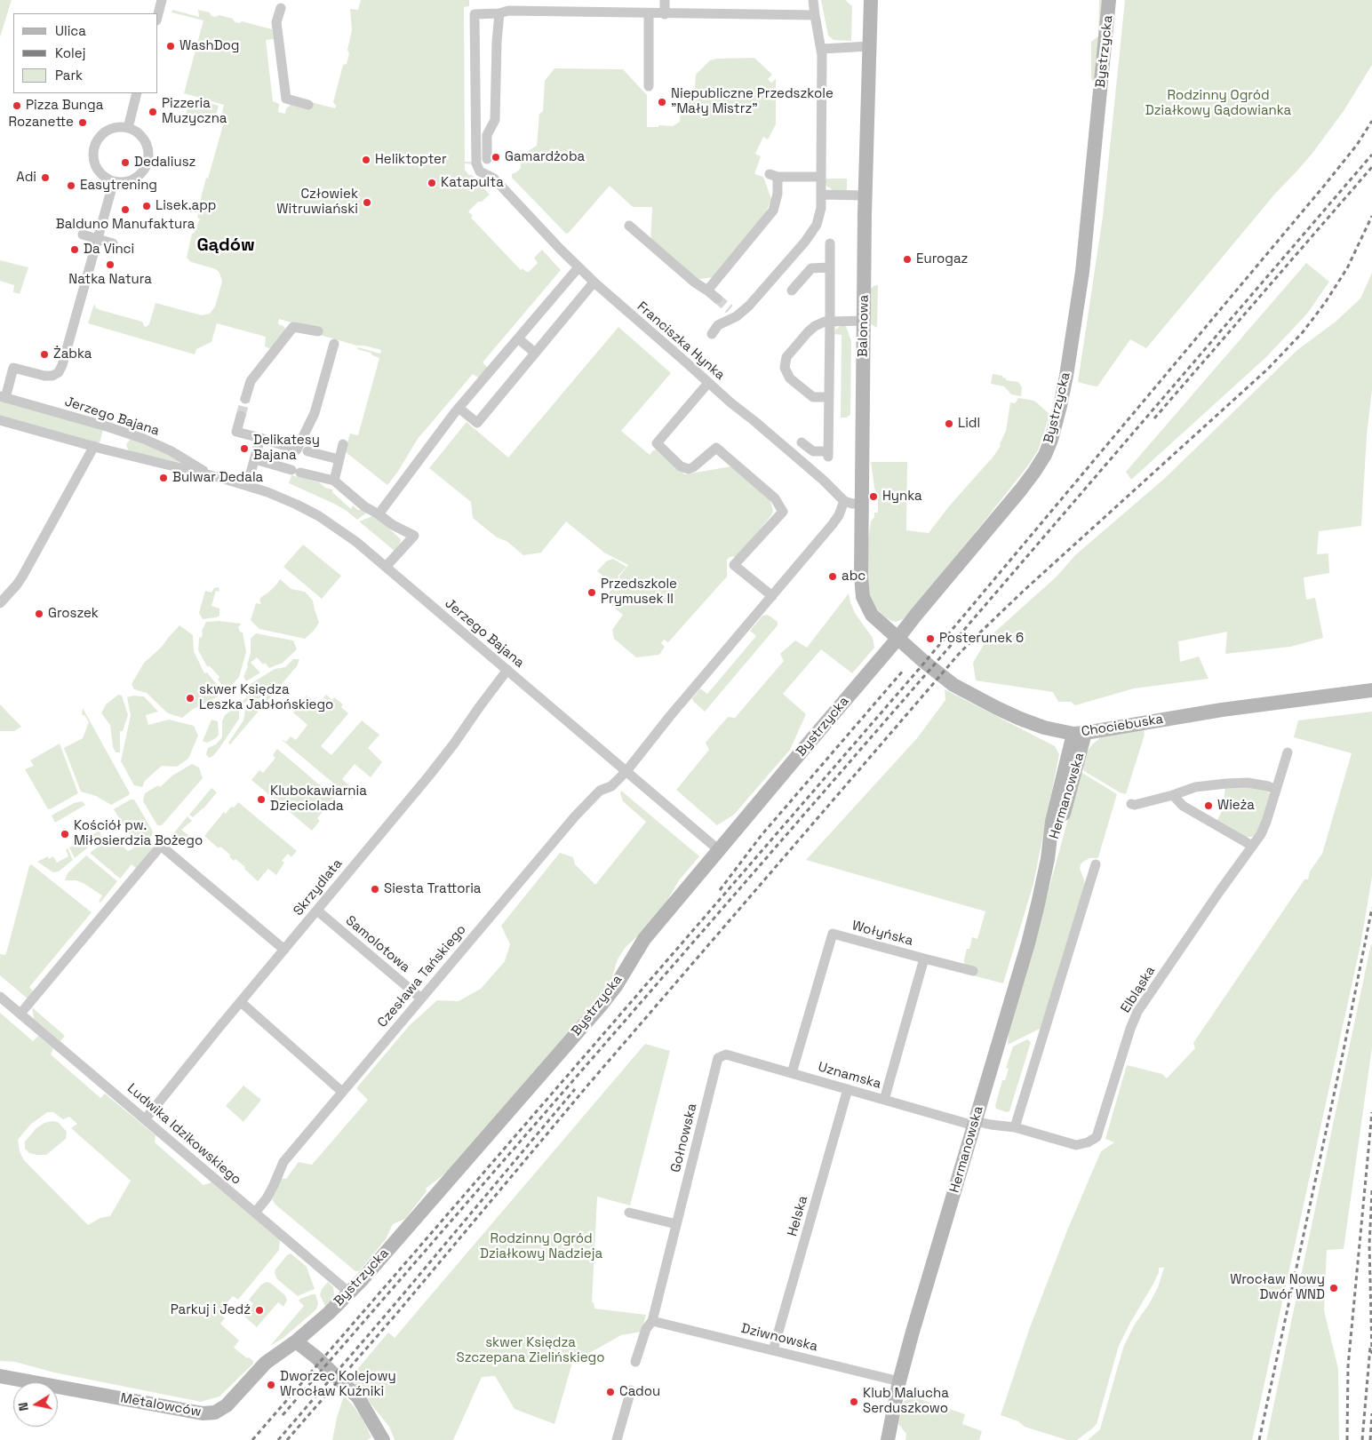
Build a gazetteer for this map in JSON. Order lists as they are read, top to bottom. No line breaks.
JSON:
{"streets":{"street":["Bystrzycka","Balonowa","Franciszka Hynka","Jerzego Bajana","Chociebuska","Hermanowska","Skrzydlata","Wołyńska","Samolotowa","Czesława Tańskiego","Elbląska","Uznamska","Ludwika Idzikowskiego","Gołnowska","Helska","Dziwnowska","Metalowców"]},"crossings":[["Bystrzycka","Balonowa"],["Bystrzycka","Jerzego Bajana"],["Bystrzycka","Chociebuska"],["Bystrzycka","Ludwika Idzikowskiego"],["Bystrzycka","Metalowców"],["Balonowa","Chociebuska"],["Franciszka Hynka","Czesława Tańskiego"],["Jerzego Bajana","Skrzydlata"],["Jerzego Bajana","Czesława Tańskiego"],["Chociebuska","Hermanowska"],["Hermanowska","Elbląska"],["Hermanowska","Uznamska"],["Hermanowska","Dziwnowska"],["Skrzydlata","Samolotowa"],["Skrzydlata","Ludwika Idzikowskiego"],["Wołyńska","Uznamska"],["Samolotowa","Czesława Tańskiego"],["Czesława Tańskiego","Ludwika Idzikowskiego"],["Elbląska","Uznamska"],["Uznamska","Gołnowska"],["Uznamska","Helska"],["Gołnowska","Dziwnowska"],["Helska","Dziwnowska"]],"districts":["Gądów"],"parks":["Rodzinny Ogród Działkowy Gądowianka","Rodzinny Ogród Działkowy Nadzieja","skwer Księdza Szczepana Zielińskiego"],"places":["WashDog","Niepubliczne Przedszkole \"Mały Mistrz\"","Pizza Bunga","Pizzeria Muzyczna","Rozanette","Gamardżoba","Heliktopter","Dedaliusz","Adi","Katapulta","Easytrening","Człowiek Witruwiański","Lisek.app","Balduno Manufaktura","Da Vinci","Eurogaz","Natka Natura","Żabka","Lidl","Delikatesy Bajana","Bulwar Dedala","Hynka","abc","Przedszkole Prymusek II","Groszek","Posterunek 6","skwer Księdza Leszka Jabłońskiego","Klubokawiarnia Dzieciolada","Wieża","Kościół pw. Miłosierdzia Bożego","Siesta Trattoria","Wrocław Nowy Dwór WND","Parkuj i Jedź","Dworzec Kolejowy Wrocław Kuźniki","Cadou","Klub Malucha Serduszkowo"],"legend":["Ulica","Kolej","Park"],"north":"left"}
